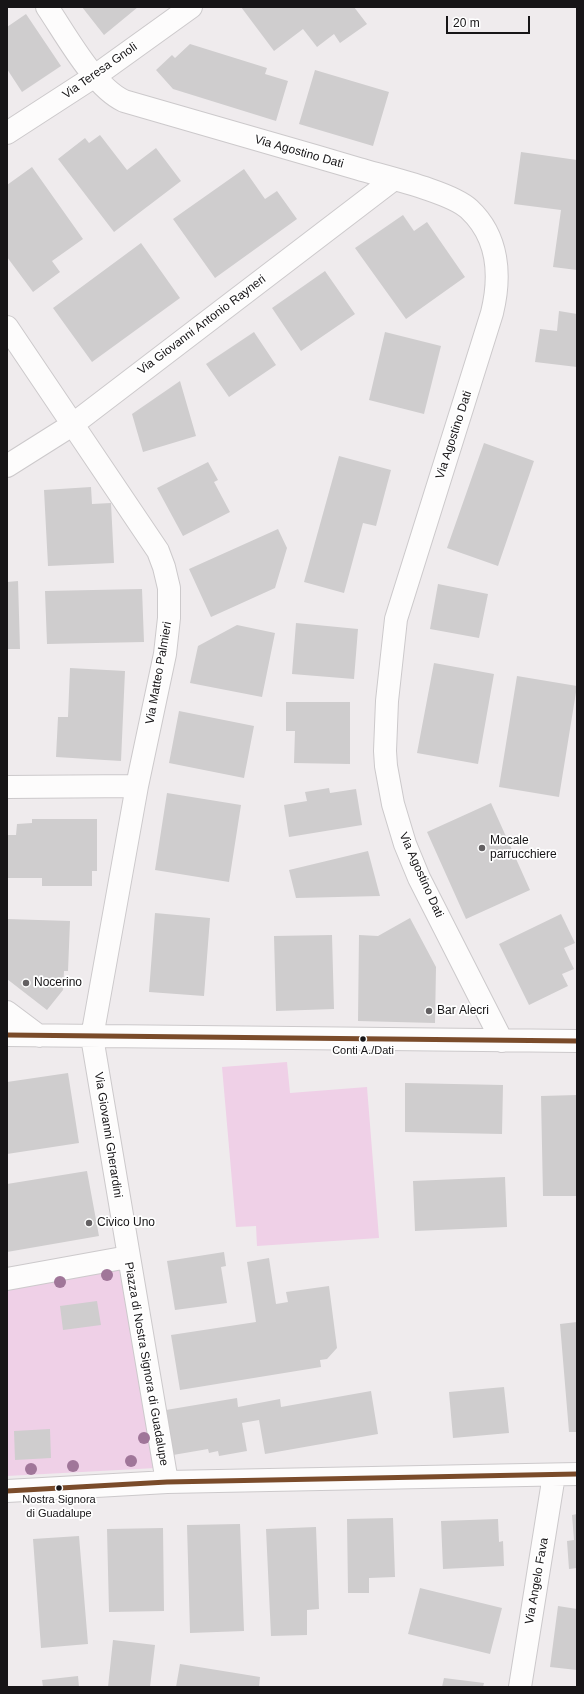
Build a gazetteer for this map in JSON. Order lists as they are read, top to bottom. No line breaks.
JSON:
{"streets":{"street":["Via Teresa Gnoli","Via Agostino Dati","Via Giovanni Antonio Rayneri","Via Matteo Palmieri","Via Giovanni Gherardini","Piazza di Nostra Signora di Guadalupe","Via Angelo Fava"]},"crossings":[["Via Teresa Gnoli","Via Agostino Dati"],["Via Agostino Dati","Via Giovanni Antonio Rayneri"],["Via Giovanni Antonio Rayneri","Via Matteo Palmieri"],["Via Matteo Palmieri","Via Giovanni Gherardini"],["Via Giovanni Gherardini","Piazza di Nostra Signora di Guadalupe"]],"places":["Mocale parrucchiere","Nocerino","Bar Alecri","Conti A./Dati","Civico Uno","Nostra Signora di Guadalupe"],"scale_bar":"20 m"}
